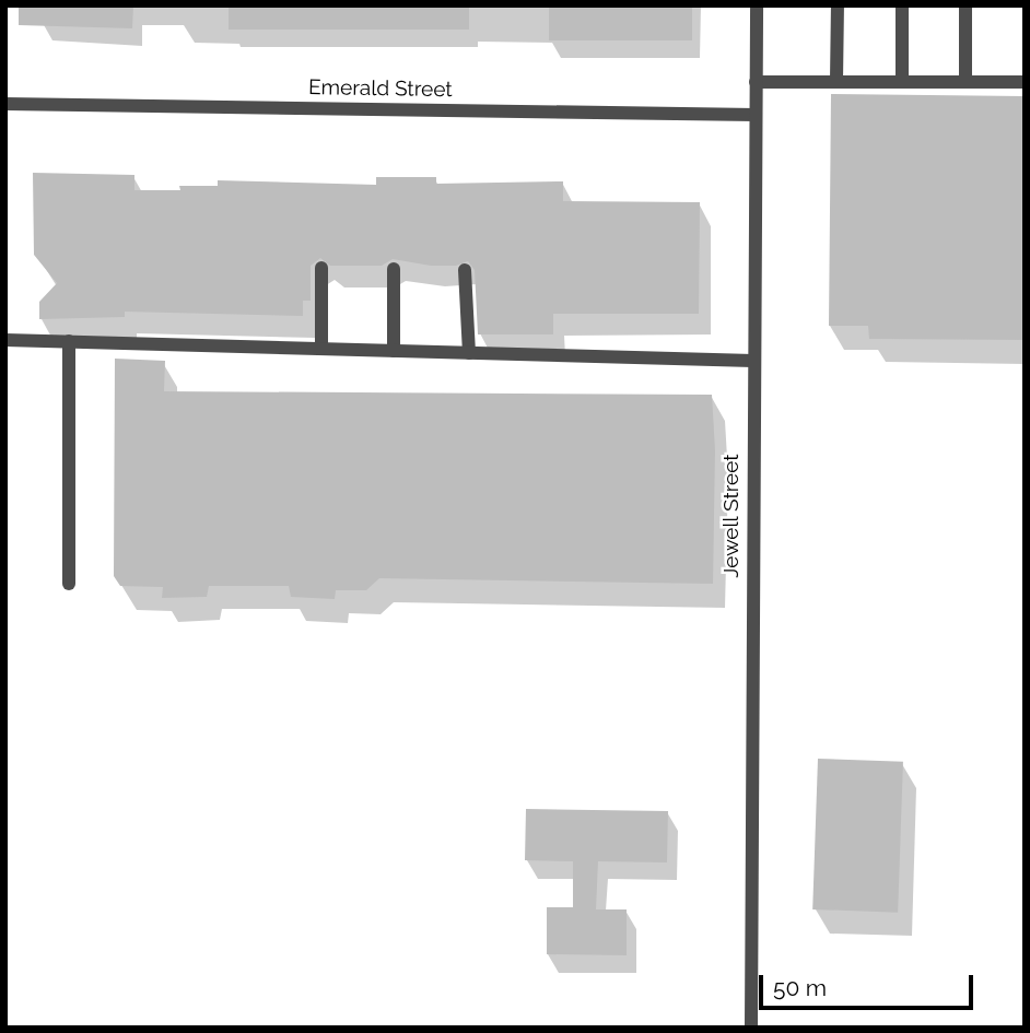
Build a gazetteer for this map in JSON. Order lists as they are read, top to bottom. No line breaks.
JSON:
{"streets":{"street":["Emerald Street","Jewell Street"]},"crossings":[["Emerald Street","Jewell Street"]],"scale_bar":"50 m"}
